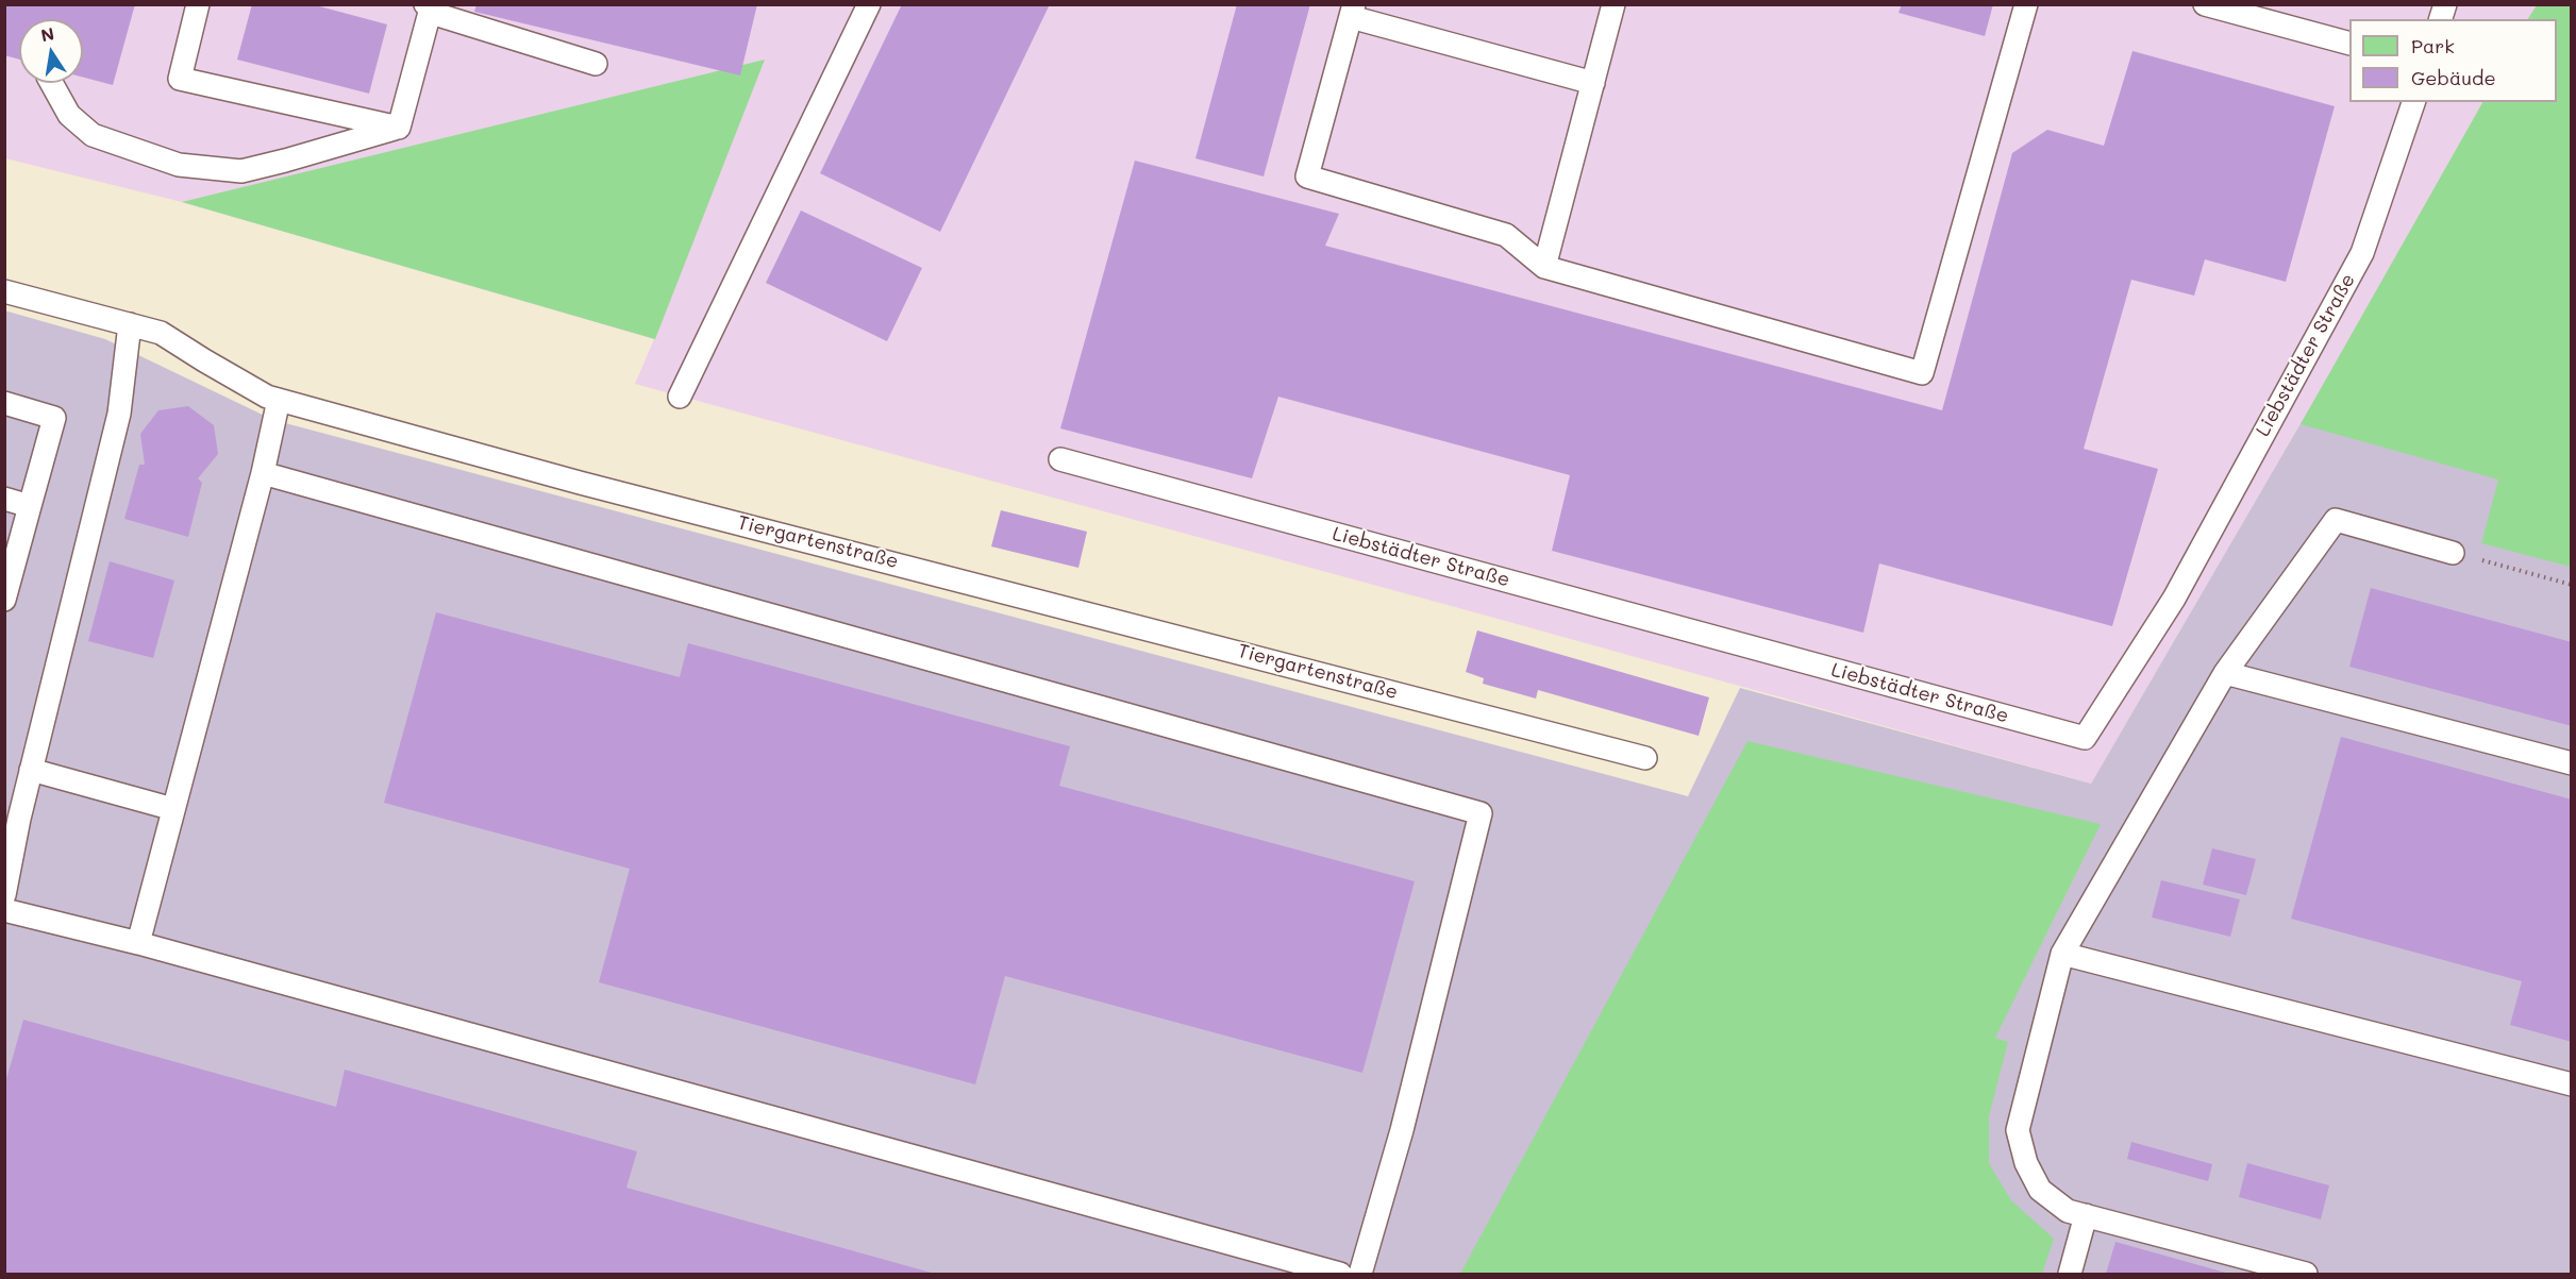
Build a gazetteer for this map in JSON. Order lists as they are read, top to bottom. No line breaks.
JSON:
{"streets":{"lane":["Liebstädter Straße","Tiergartenstraße"]},"legend":["Park","Gebäude"],"north":"top"}
